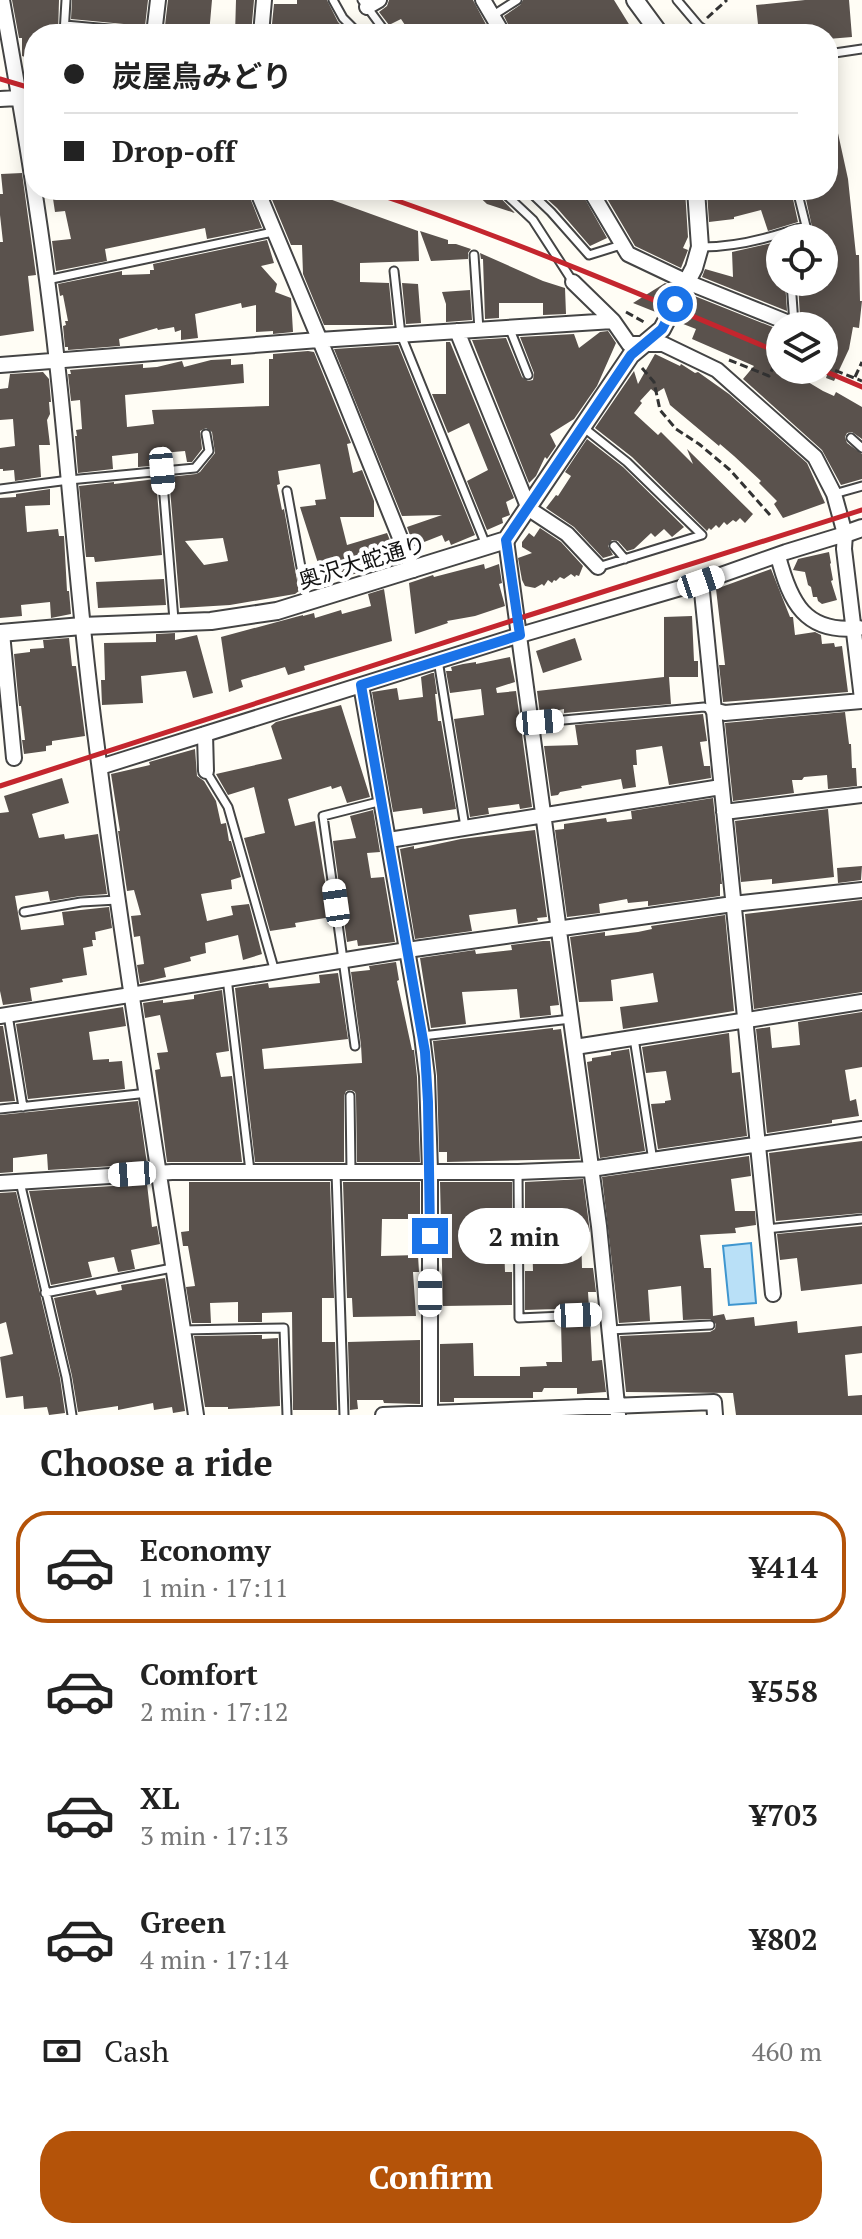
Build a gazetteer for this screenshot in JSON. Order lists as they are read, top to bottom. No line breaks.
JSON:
{"streets":{"street":["奥沢大蛇通り"]},"page":{"banner":["炭屋鳥みどり","Drop-off"],"bubble":"2 min","heading":"Choose a ride","list":[{"name":"Economy","note":"1 min · 17:11","value":"¥414"},{"name":"Comfort","note":"2 min · 17:12","value":"¥558"},{"name":"XL","note":"3 min · 17:13","value":"¥703"},{"name":"Green","note":"4 min · 17:14","value":"¥802"}],"pay":["Cash","460 m"],"buttons":"Confirm"}}
